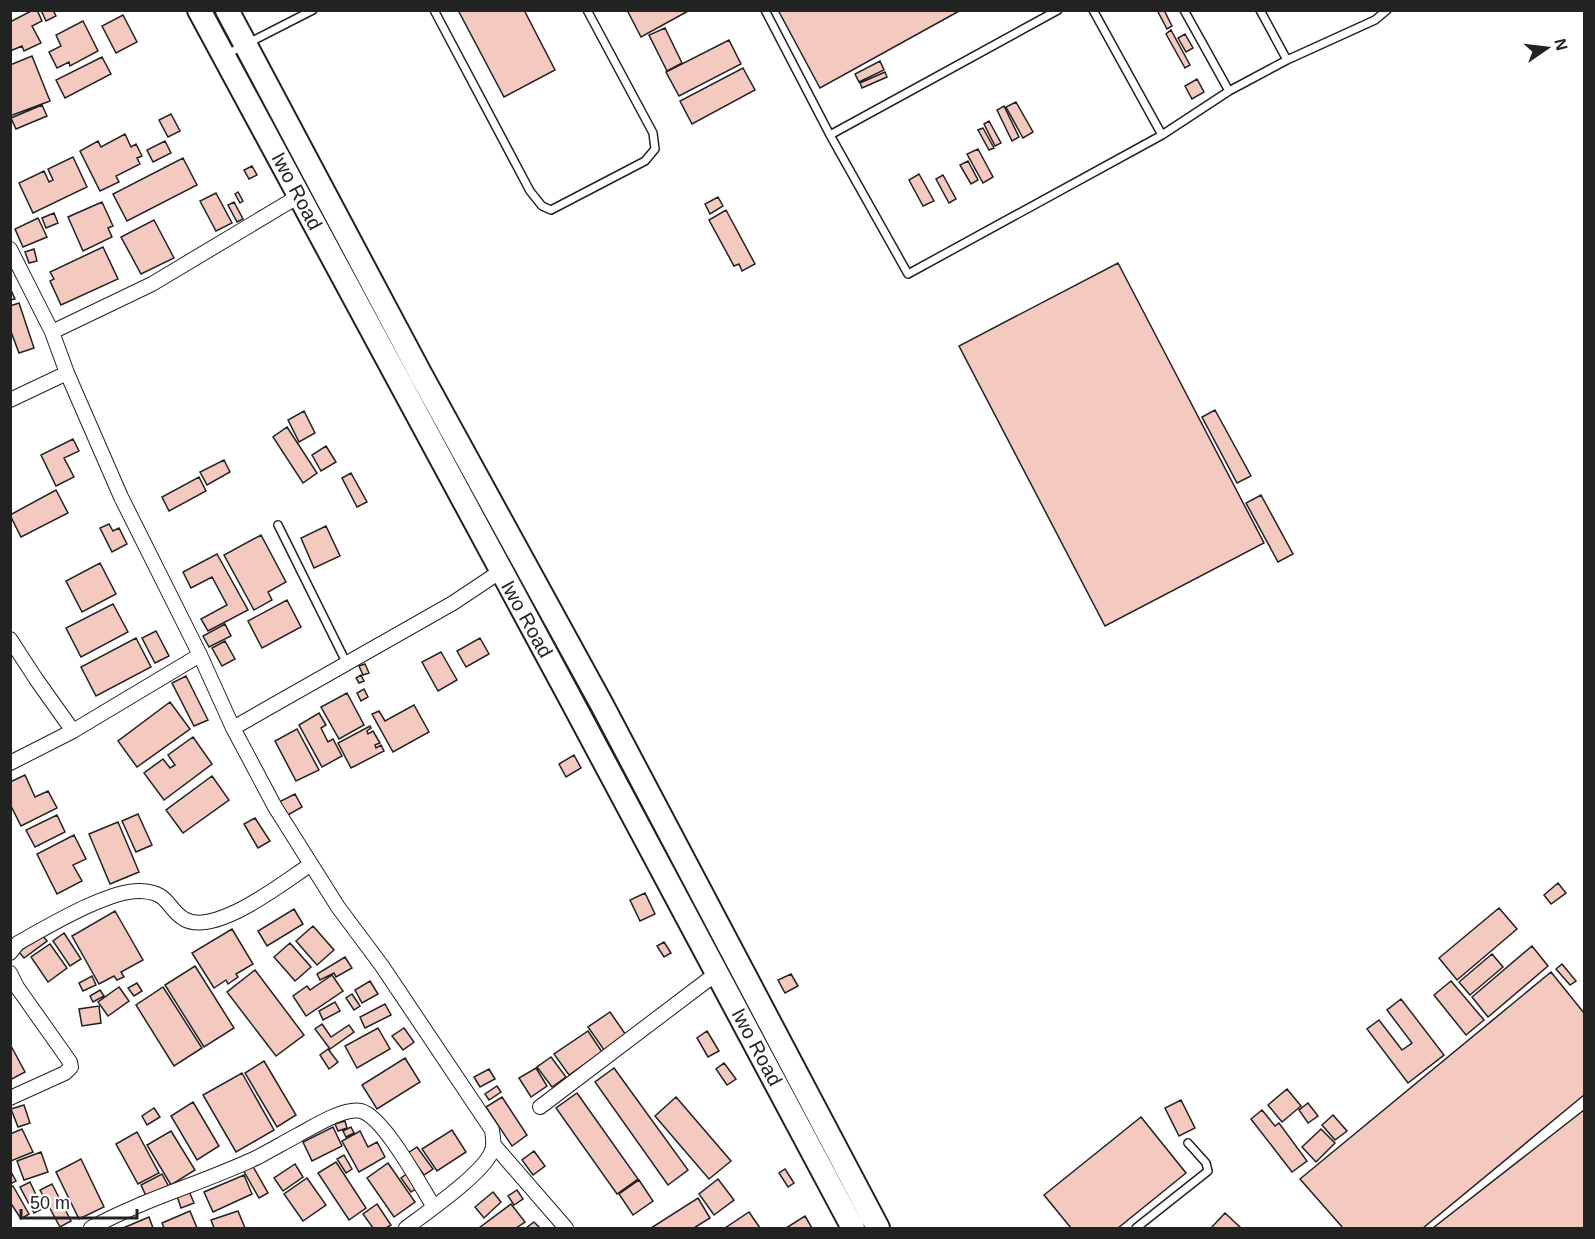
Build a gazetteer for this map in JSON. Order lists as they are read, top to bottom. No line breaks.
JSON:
{"streets":{"main road":["Iwo Road"]},"scale_bar":"50 m","north":"right"}
